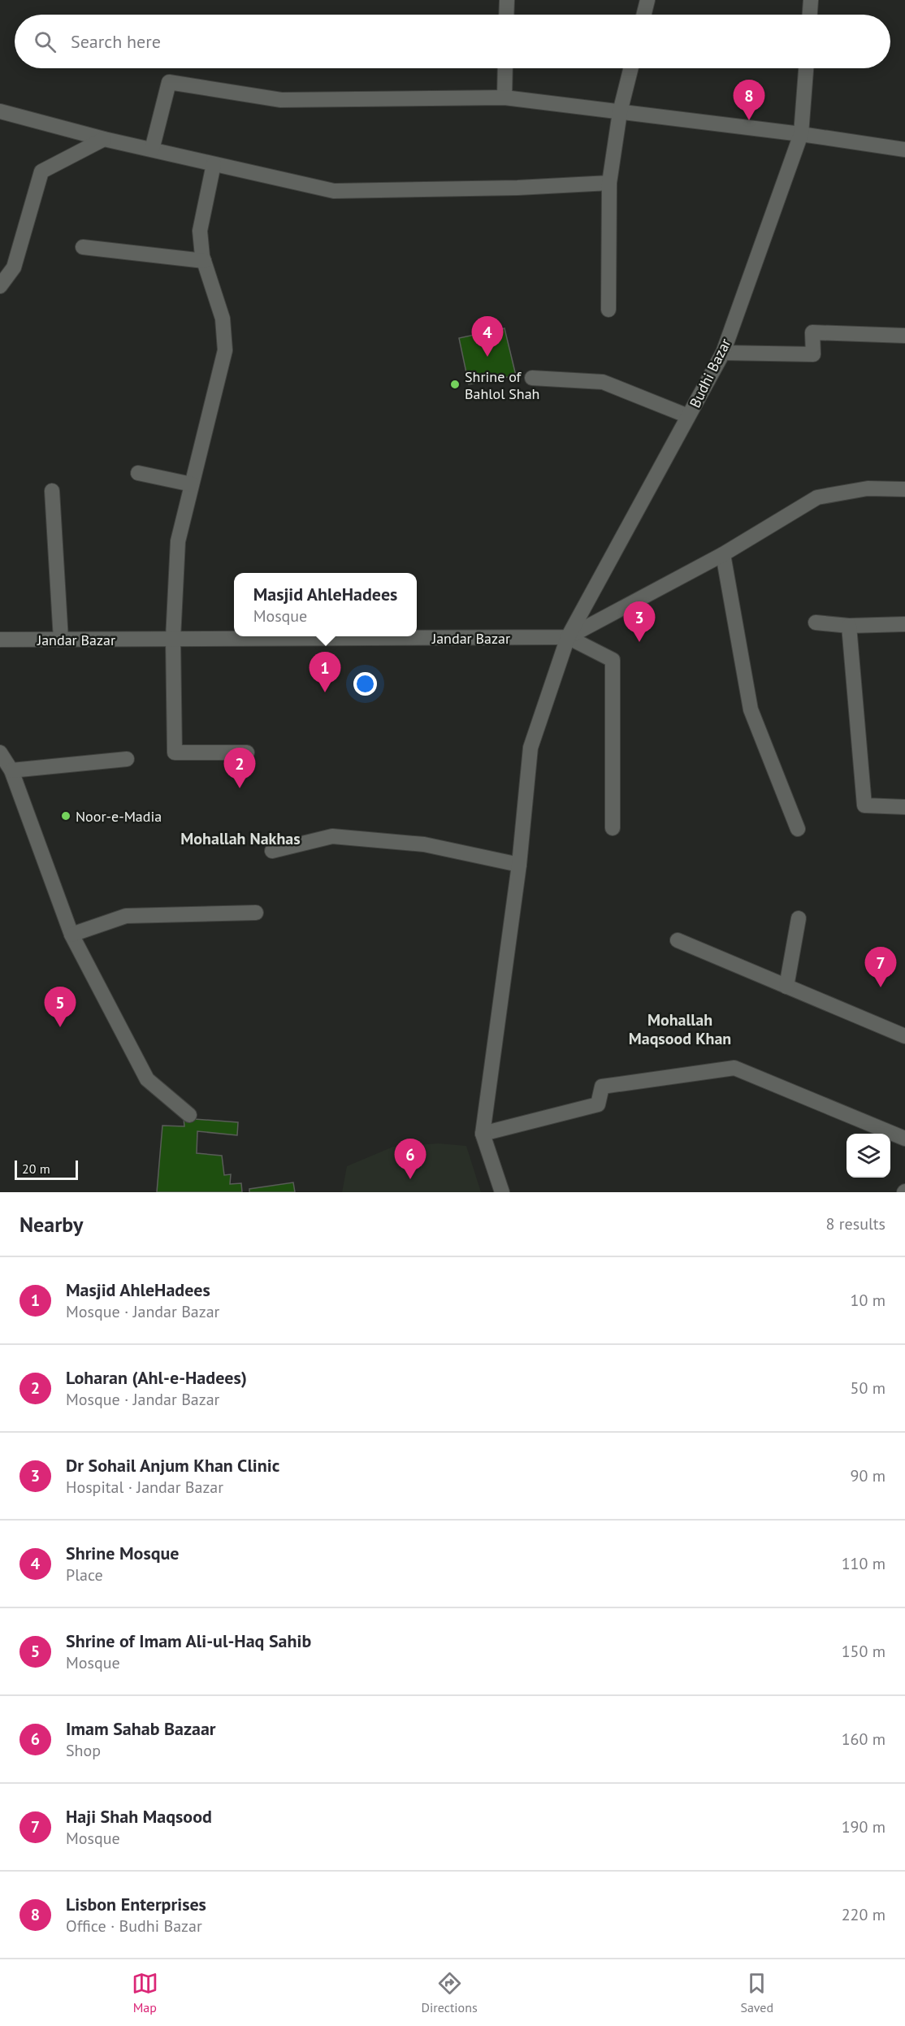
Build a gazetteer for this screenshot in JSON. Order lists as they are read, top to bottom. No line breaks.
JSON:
{"streets":{"street":["Budhi Bazar","Jandar Bazar"]},"crossings":[["Budhi Bazar","Jandar Bazar"]],"districts":["Mohallah Nakhas","Mohallah Maqsood Khan"],"places":["Shrine of Bahlol Shah","Noor-e-Madia"],"scale_bar":"20 m","page":{"search":"Search here","pins":["8","4","3","1","2","7","5","6"],"popup":["Masjid AhleHadees","Mosque"],"scale":"20 m","heading":["Nearby","8 results"],"list":[{"mark":"1","name":"Masjid AhleHadees","note":"Mosque · Jandar Bazar","value":"10 m"},{"mark":"2","name":"Loharan (Ahl-e-Hadees)","note":"Mosque · Jandar Bazar","value":"50 m"},{"mark":"3","name":"Dr Sohail Anjum Khan Clinic","note":"Hospital · Jandar Bazar","value":"90 m"},{"mark":"4","name":"Shrine Mosque","note":"Place","value":"110 m"},{"mark":"5","name":"Shrine of Imam Ali-ul-Haq Sahib","note":"Mosque","value":"150 m"},{"mark":"6","name":"Imam Sahab Bazaar","note":"Shop","value":"160 m"},{"mark":"7","name":"Haji Shah Maqsood","note":"Mosque","value":"190 m"},{"mark":"8","name":"Lisbon Enterprises","note":"Office · Budhi Bazar","value":"220 m"}],"nav":["Map","Directions","Saved"]}}
